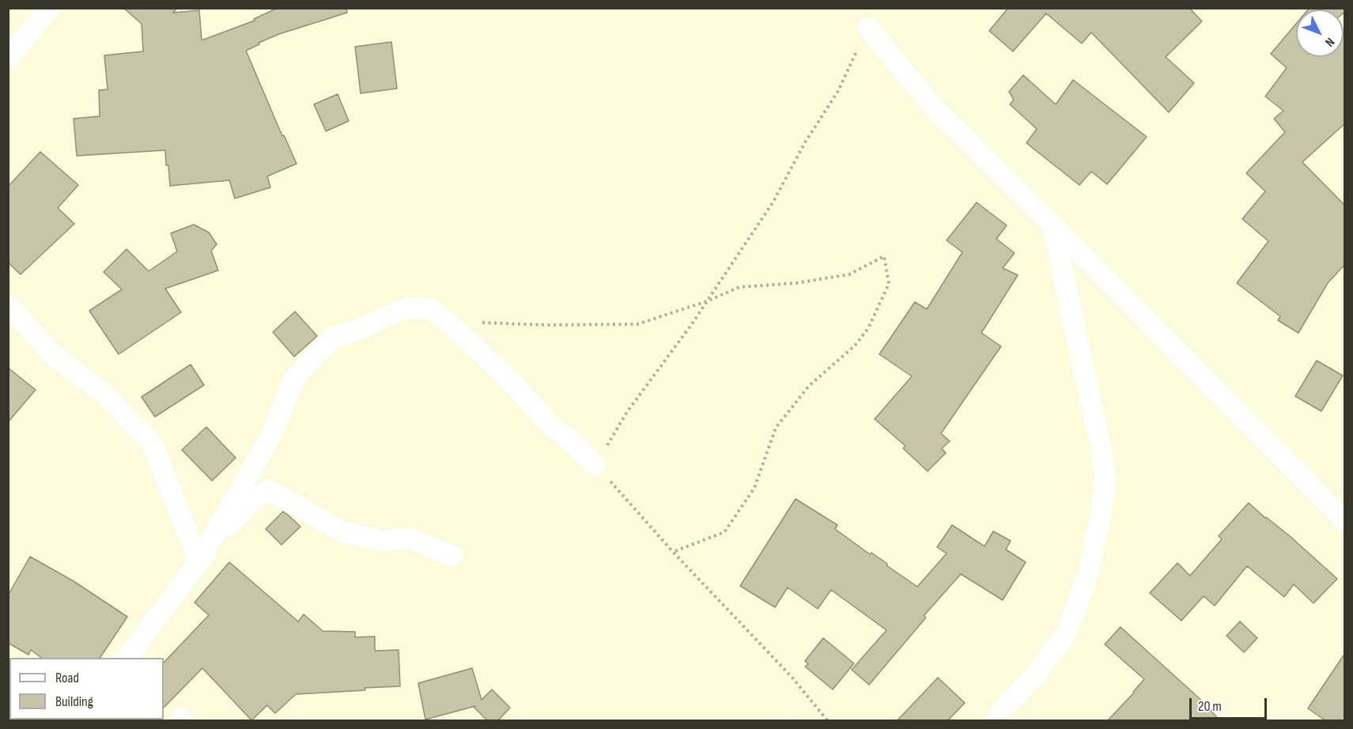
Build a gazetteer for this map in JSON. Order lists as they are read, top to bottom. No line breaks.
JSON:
{"legend":["Road","Building"],"scale_bar":"20 m","north":"bottom right"}
